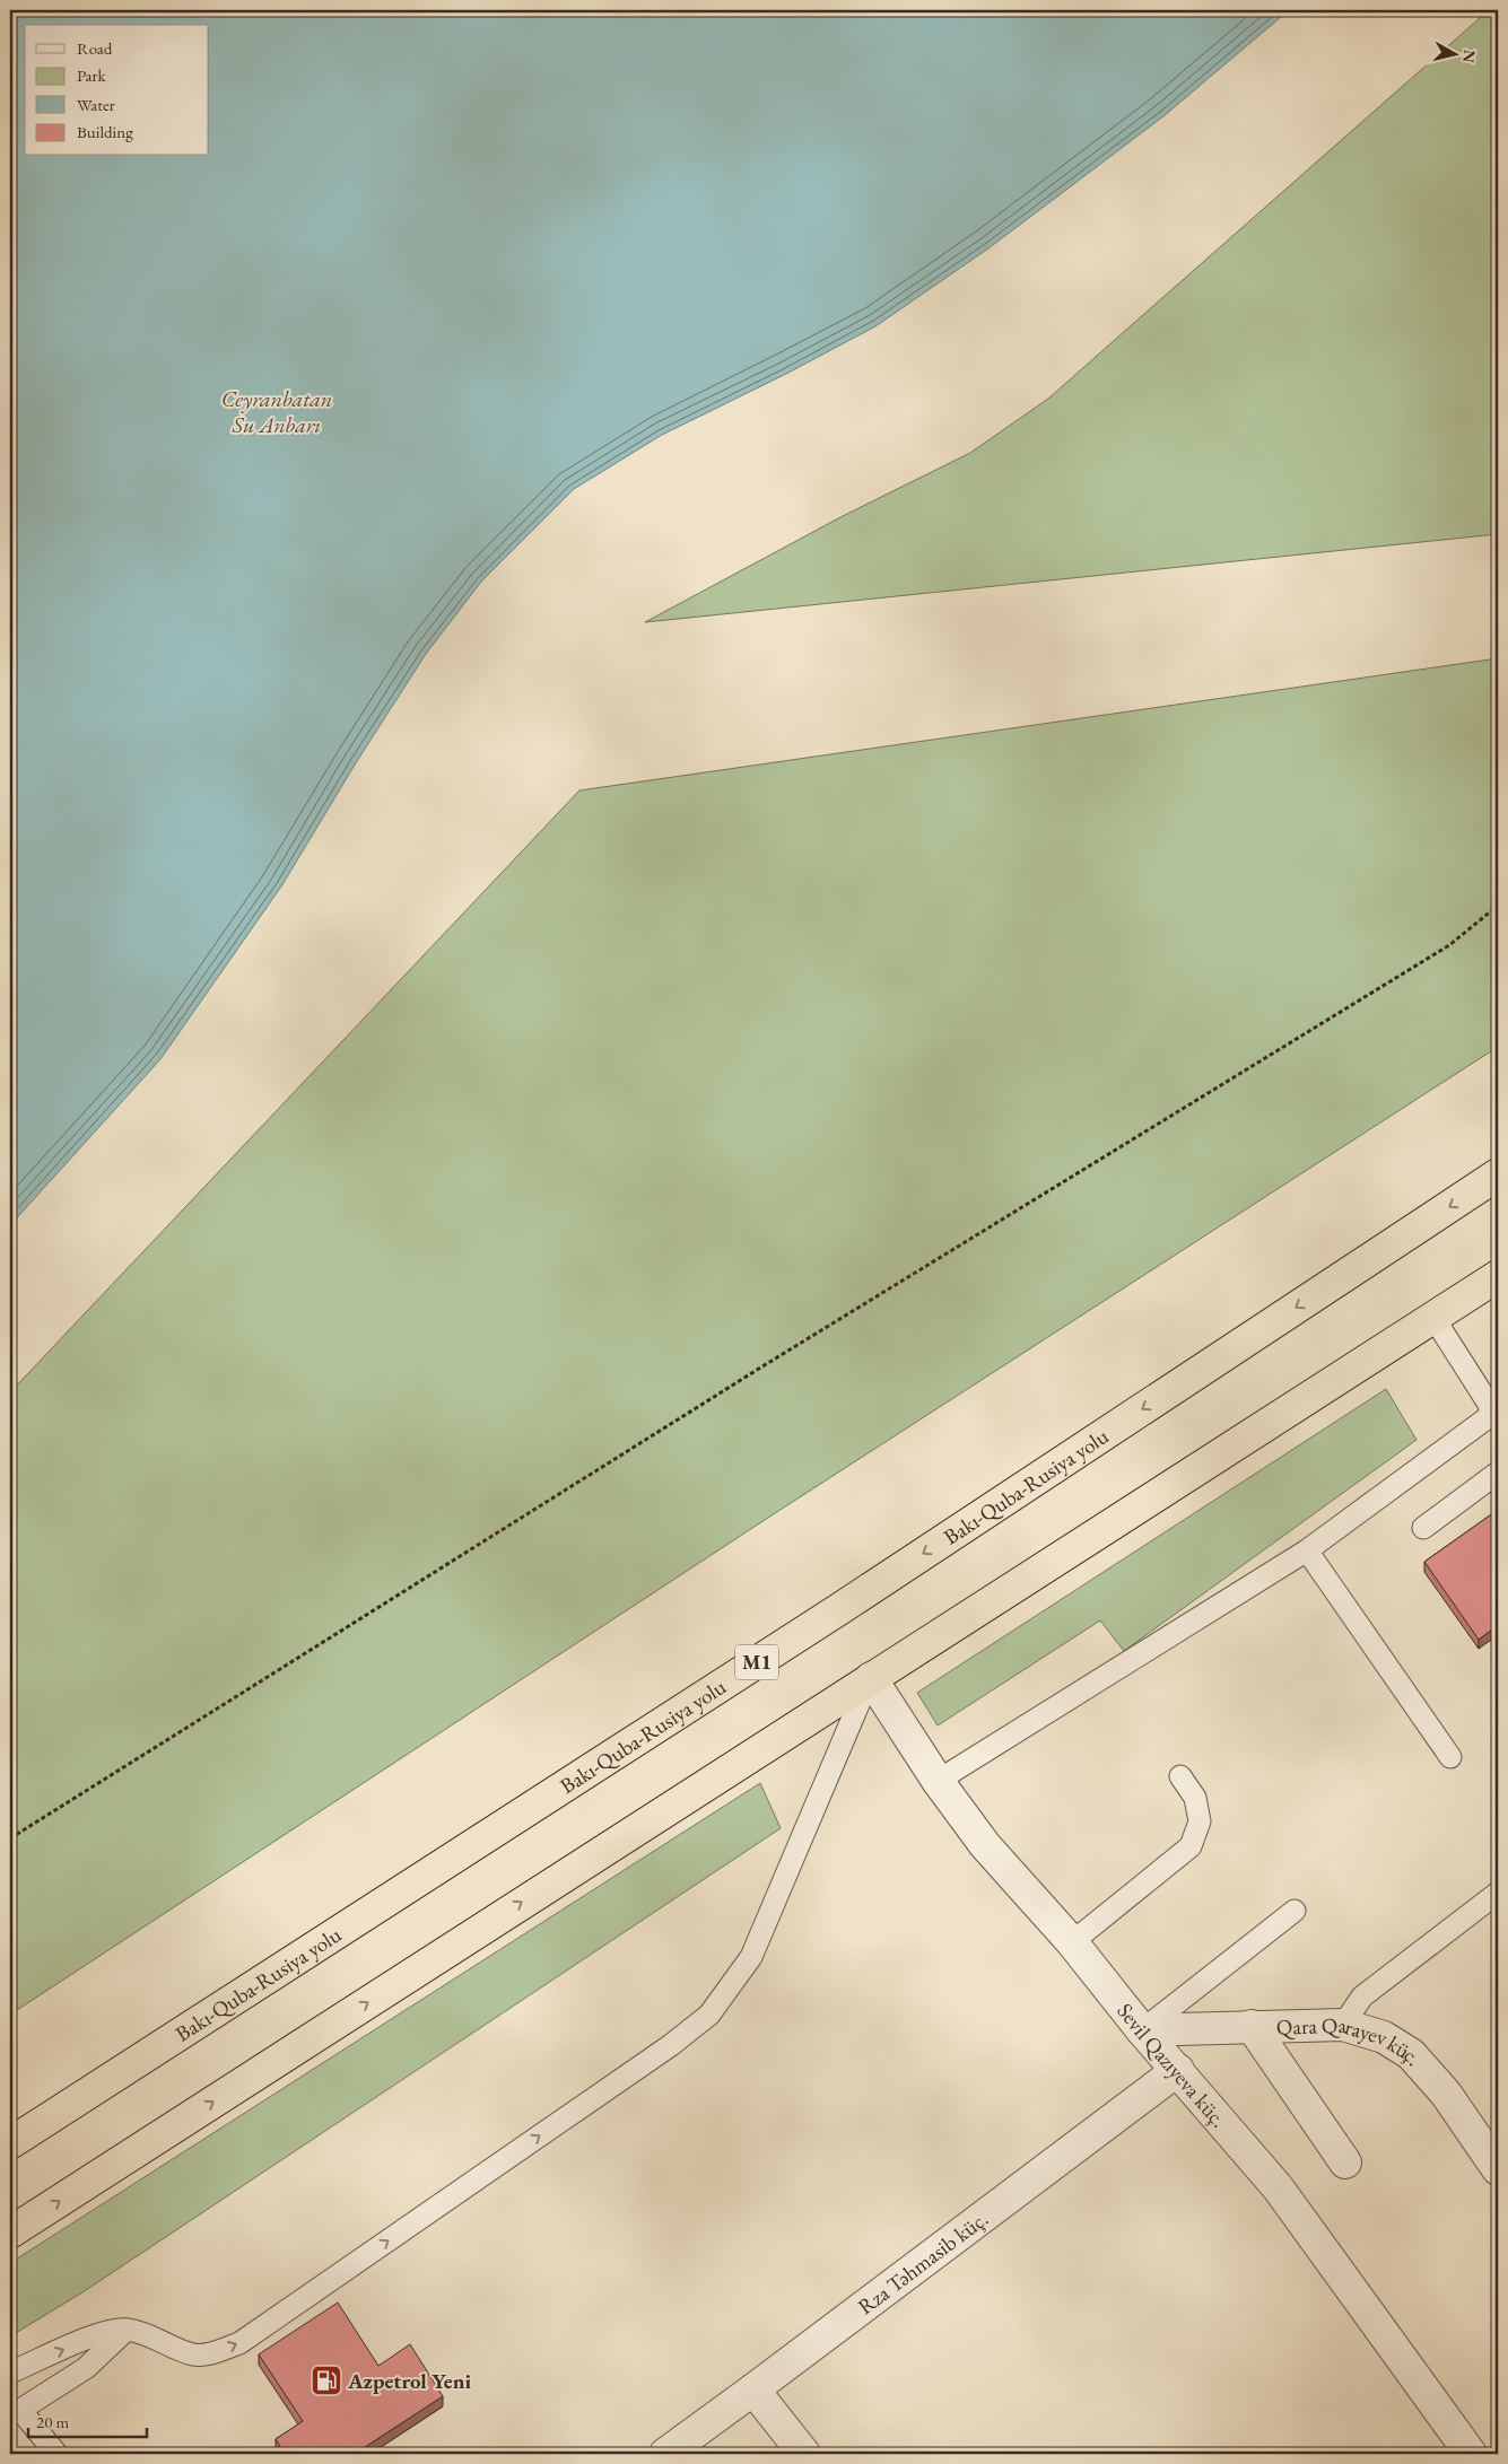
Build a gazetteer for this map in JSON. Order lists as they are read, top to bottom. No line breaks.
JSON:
{"streets":{"highway":["Bakı-Quba-Rusiya yolu","M1"],"street":["Qara Qarayev küç.","Sevil Qazıyeva küç.","Rza Təhmasib küç."]},"crossings":[["Qara Qarayev küç.","Sevil Qazıyeva küç."],["Sevil Qazıyeva küç.","Rza Təhmasib küç."]],"water":["Ceyranbatan Su Anbarı"],"places":{"fuel station":["Azpetrol Yeni"]},"legend":["Road","Park","Water","Building"],"scale_bar":"20 m","north":"right"}
